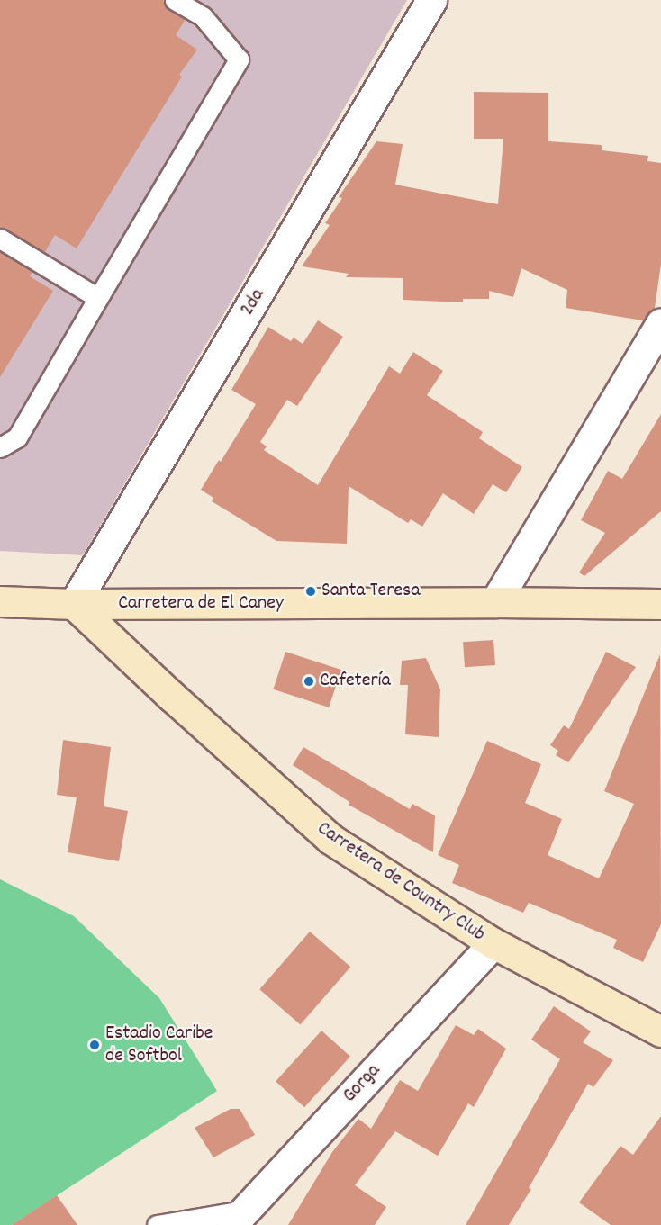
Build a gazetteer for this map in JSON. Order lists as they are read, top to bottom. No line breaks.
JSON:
{"streets":{"street":["2da","Carretera de El Caney","Carretera de Country Club","Gorga"]},"crossings":[["2da","Carretera de El Caney"],["2da","Carretera de Country Club"],["Carretera de El Caney","Carretera de Country Club"],["Carretera de Country Club","Gorga"]],"places":["Santa Teresa","Cafetería","Estadio Caribe de Softbol"]}
